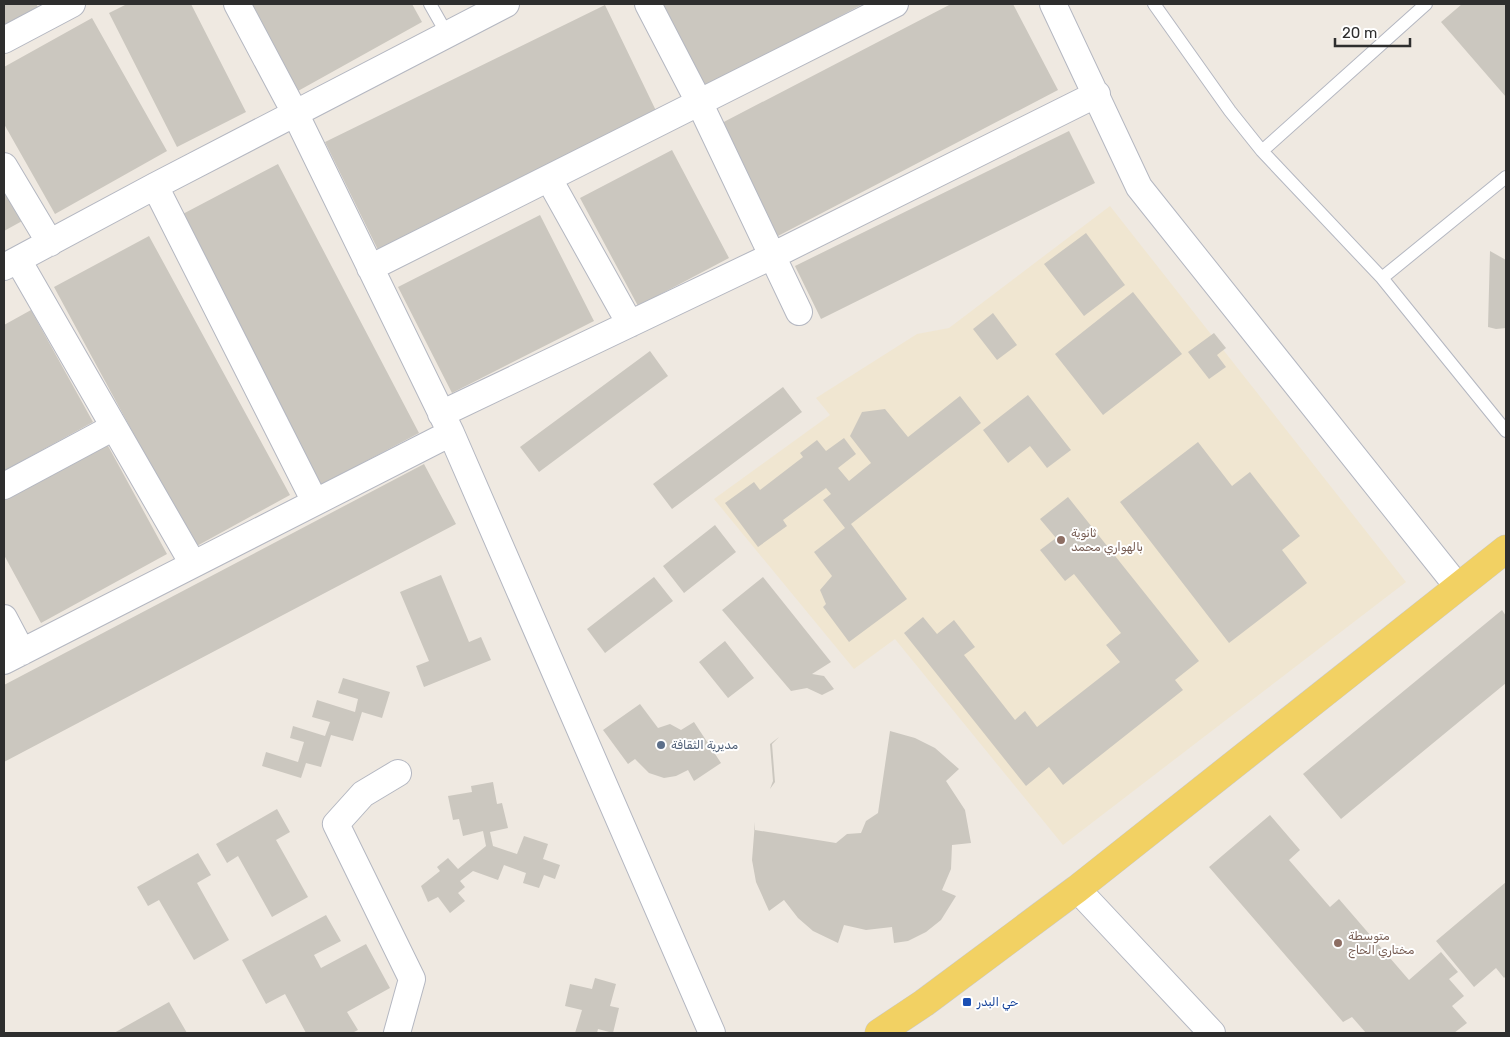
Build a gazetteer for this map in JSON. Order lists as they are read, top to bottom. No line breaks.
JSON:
{"places":{"other":["ثانوية بالهواري محمد","مديرية الثقافة","متوسطة مختاري الحاج"],"transit":["حي البدر"]},"scale_bar":"20 m"}
